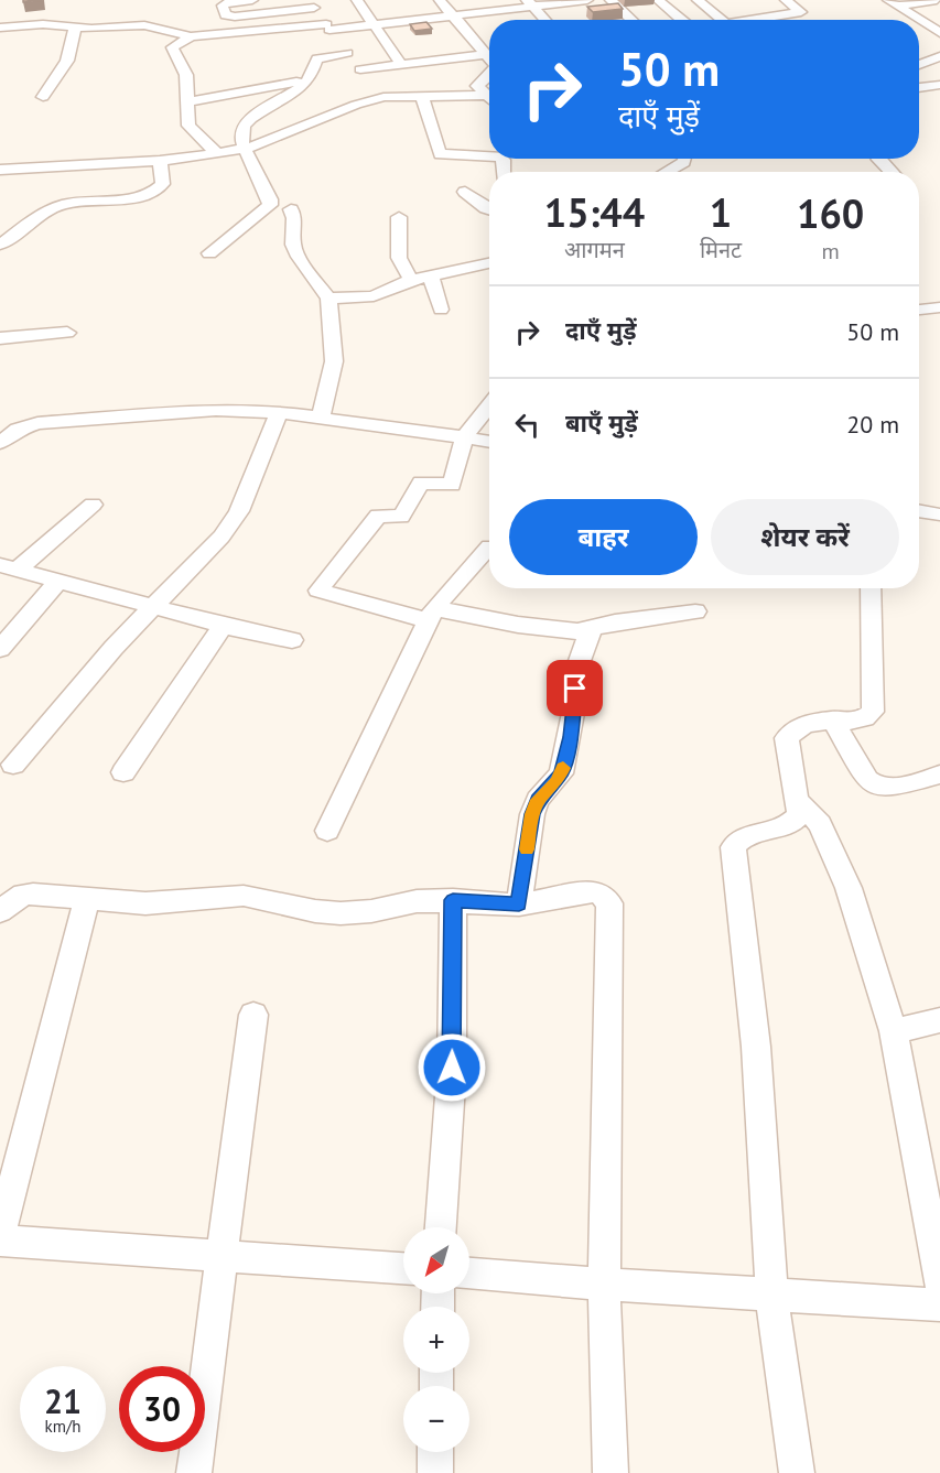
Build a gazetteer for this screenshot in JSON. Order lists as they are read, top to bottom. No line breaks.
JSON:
{"north":"bottom left","page":{"turn":["50 m","दाएँ मुड़ें"],"eta":["15:44","आगमन","1","मिनट","160","m"],"list":[{"name":"दाएँ मुड़ें","value":"50 m"},{"name":"बाएँ मुड़ें","value":"20 m"}],"buttons":["बाहर","शेयर करें"],"map_buttons":["+","−"],"speed":"21 km/h","limit":"30"}}
